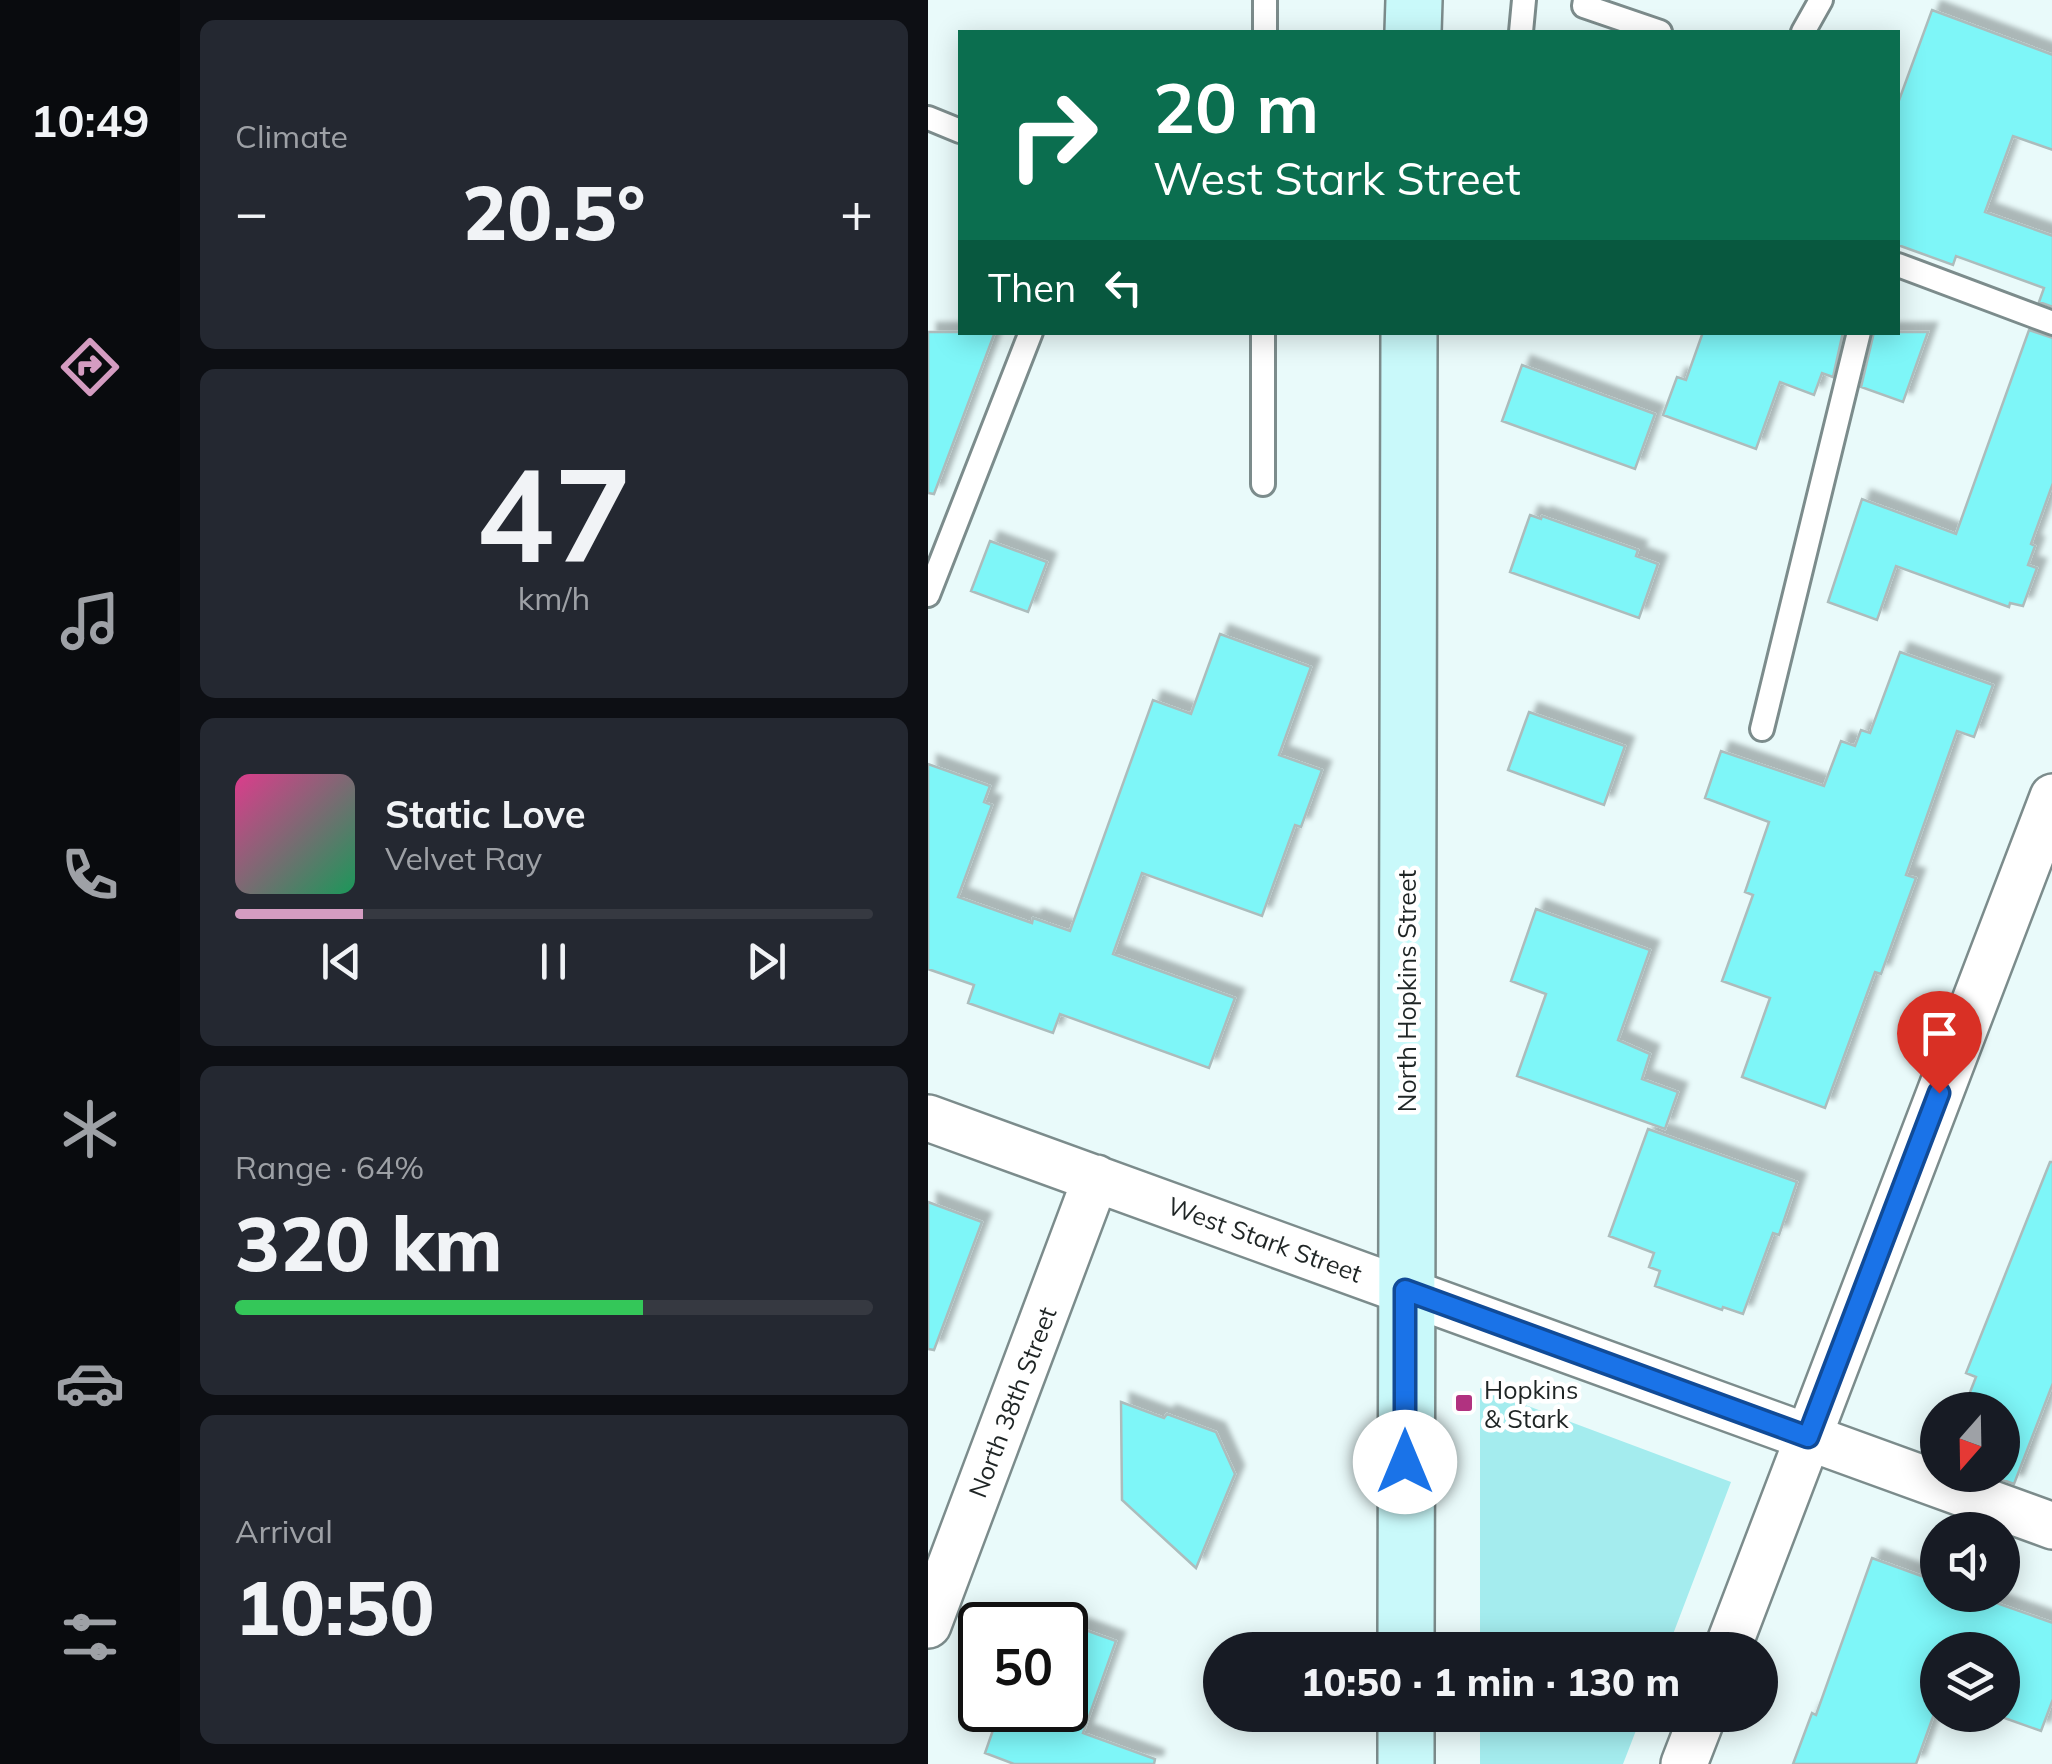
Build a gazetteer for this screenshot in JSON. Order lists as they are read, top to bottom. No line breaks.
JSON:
{"streets":{"main road":["North Hopkins Street"],"street":["West Stark Street","North 38th Street"]},"crossings":[["North Hopkins Street","West Stark Street"],["West Stark Street","North 38th Street"]],"places":{"transit":["Hopkins & Stark"]},"north":"bottom","page":{"tabs":"10:49","tile":["Climate",["47","km/h"],["Range · 64%","320 km"],["Arrival","10:50"]],"turn":["20 m","West Stark Street"],"heat":["−","20.5°","+"],"then":"Then","song":["Static Love","Velvet Ray"],"limit":"50","trip":"10:50 · 1 min · 130 m"}}
